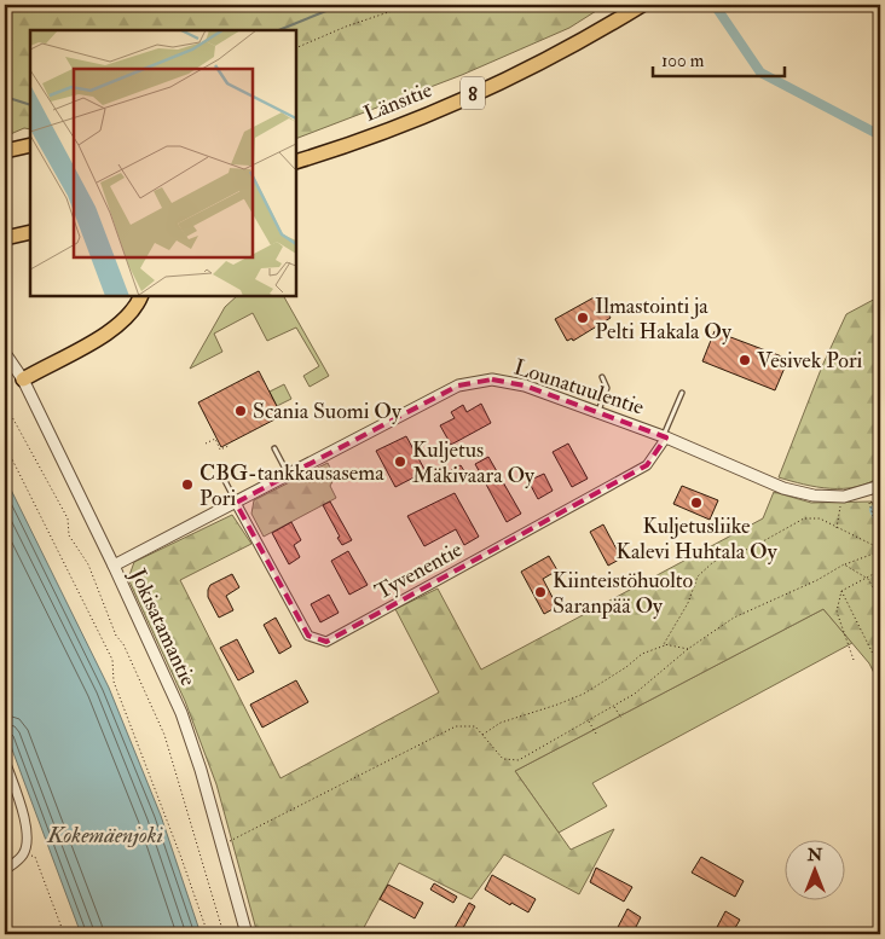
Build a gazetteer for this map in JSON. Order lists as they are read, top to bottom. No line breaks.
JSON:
{"streets":{"highway":["8","Länsitie"],"street":["Lounatuulentie","Tyvenentie","Jokisatamantie"]},"crossings":[["Lounatuulentie","Tyvenentie"],["Lounatuulentie","Jokisatamantie"]],"water":["Kokemäenjoki"],"places":["Ilmastointi ja Pelti Hakala Oy","Vesivek Pori","Scania Suomi Oy","Kuljetus Mäkivaara Oy","CBG-tankkausasema Pori","Kuljetusliike Kalevi Huhtala Oy","Kiinteistöhuolto Saranpää Oy"],"scale_bar":"100 m","north":"top"}
